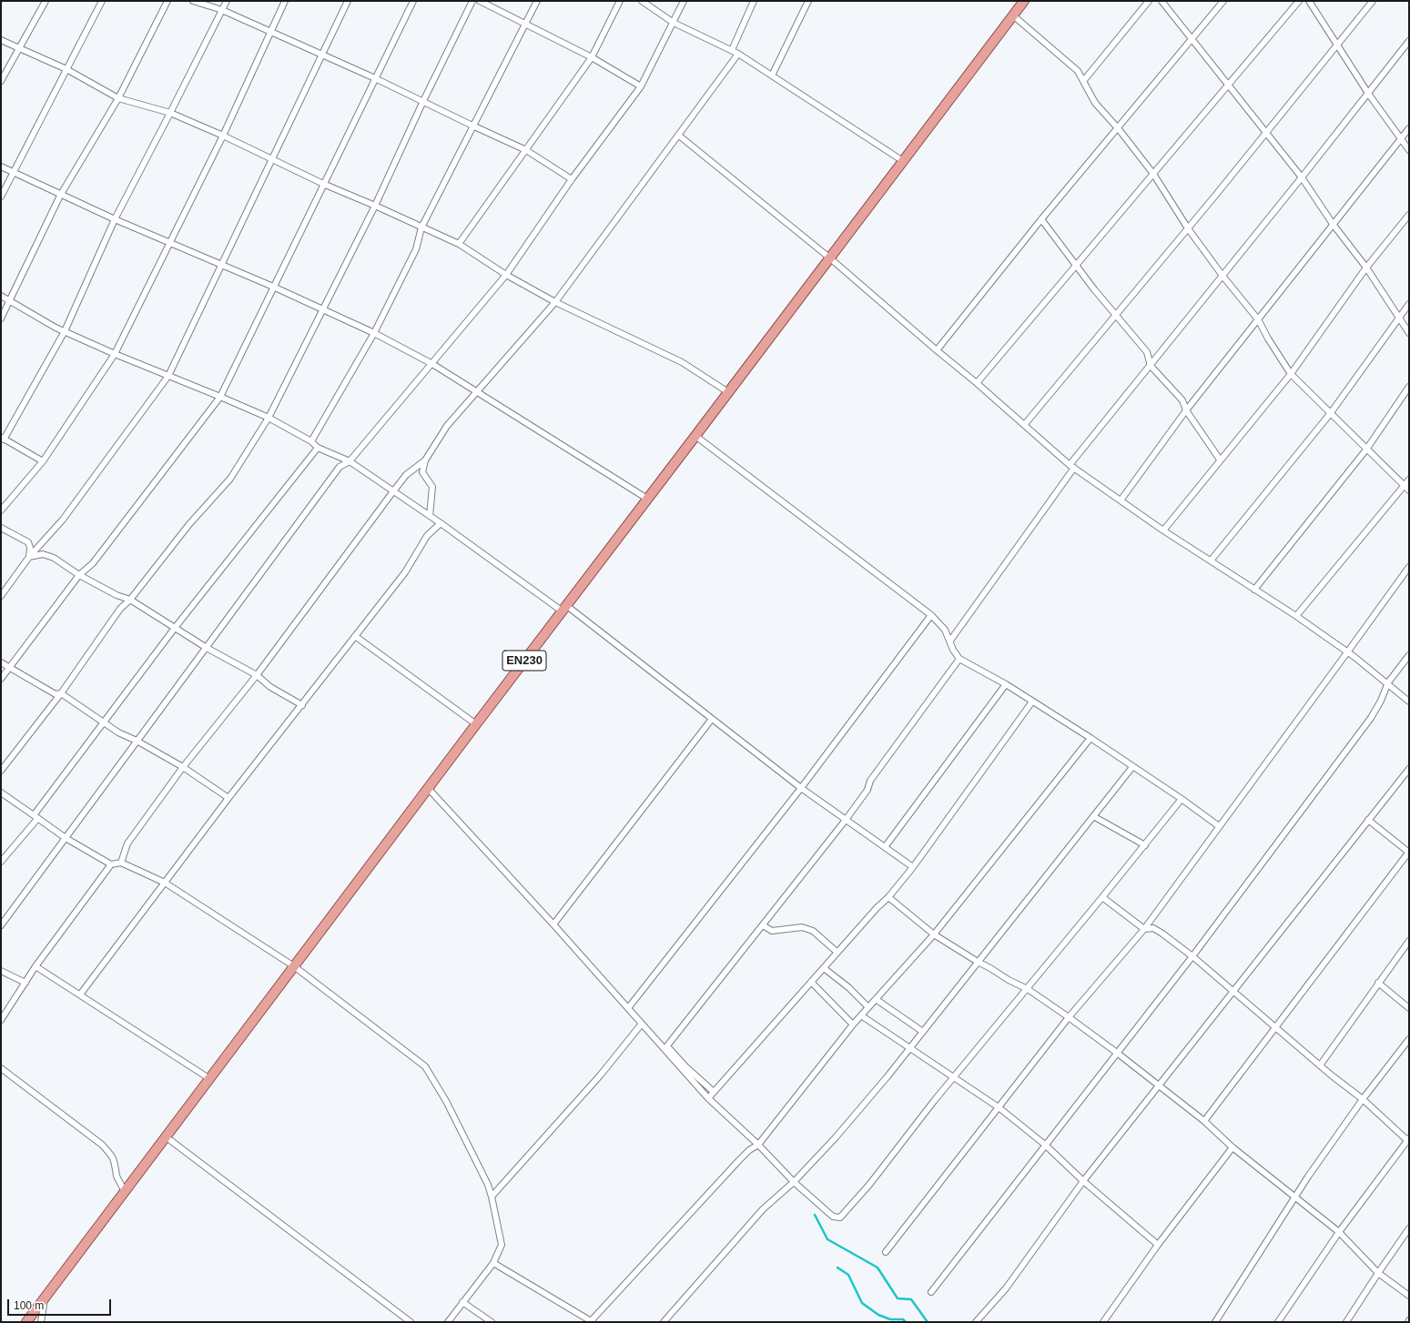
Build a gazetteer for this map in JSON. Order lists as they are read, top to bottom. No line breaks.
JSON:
{"streets":{"main road":["EN230"]},"scale_bar":"100 m"}
